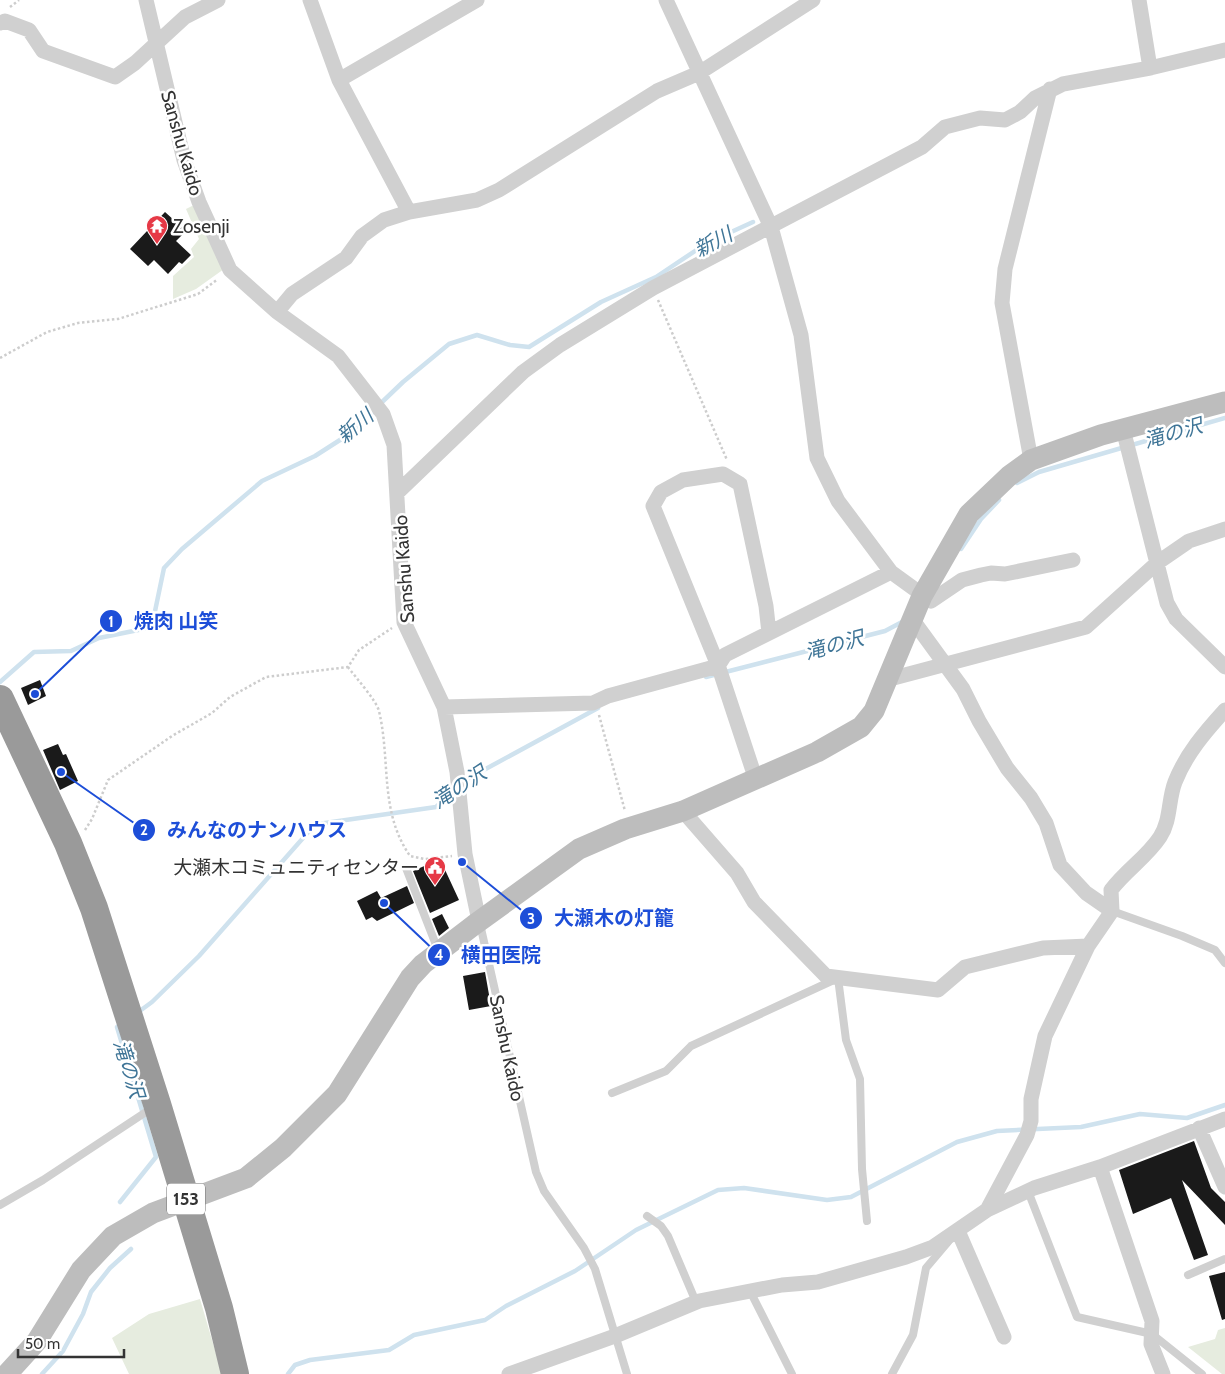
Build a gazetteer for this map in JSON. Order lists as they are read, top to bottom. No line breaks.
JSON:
{"streets":{"highway":["153"],"street":["Sanshu Kaido"]},"water":["新川","滝の沢"],"places":{"temple":["Zosenji"],"other":["焼肉 山笑","みんなのナンハウス","大瀬木の灯籠","横田医院"],"public building":["大瀬木コミュニティセンター"]},"scale_bar":"50 m"}
